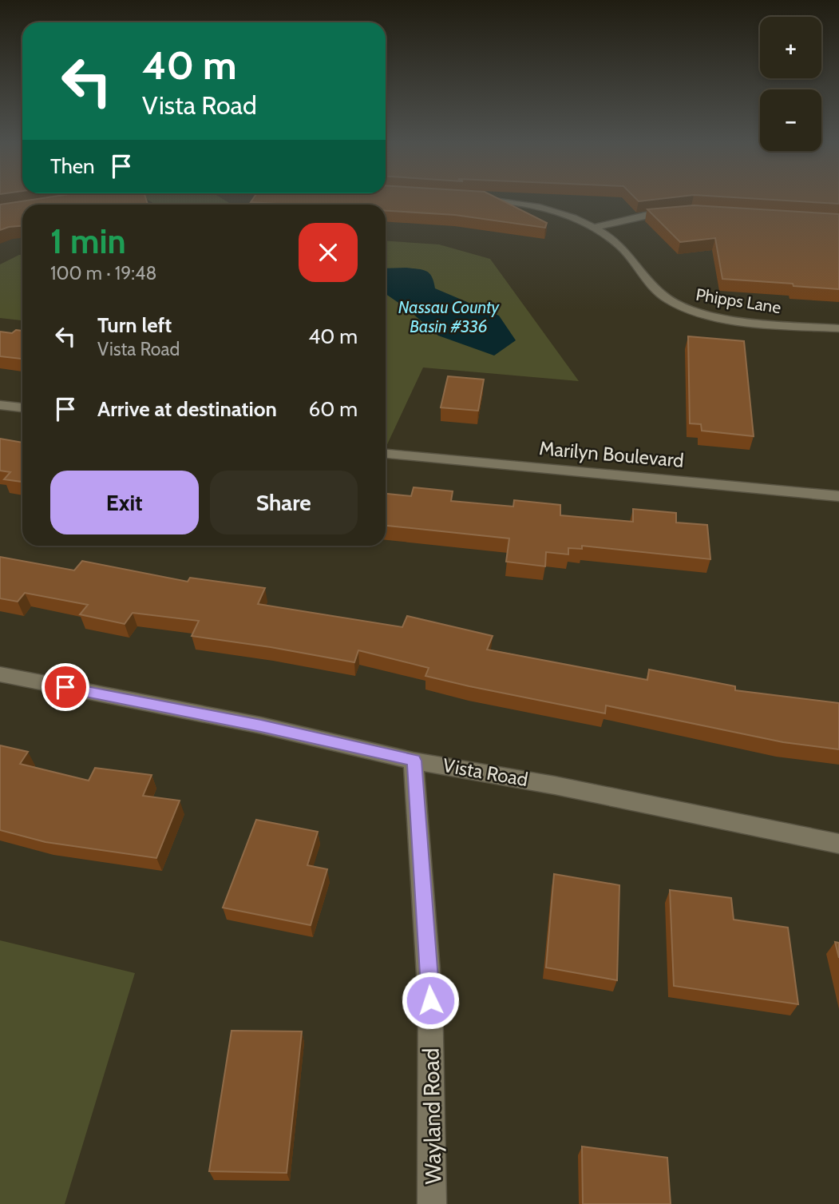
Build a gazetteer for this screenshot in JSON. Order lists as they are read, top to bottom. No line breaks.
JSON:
{"streets":{"street":["Phipps Lane","Marilyn Boulevard","Vista Road","Wayland Road"]},"crossings":[["Vista Road","Wayland Road"]],"water":["Nassau County Basin #336"],"page":{"map_buttons":["+","−"],"turn":["40 m","Vista Road"],"then":"Then","heading":["1 min","100 m · 19:48"],"list":[{"name":"Turn left","note":"Vista Road","value":"40 m"},{"name":"Arrive at destination","value":"60 m"}],"buttons":["Exit","Share"]}}
